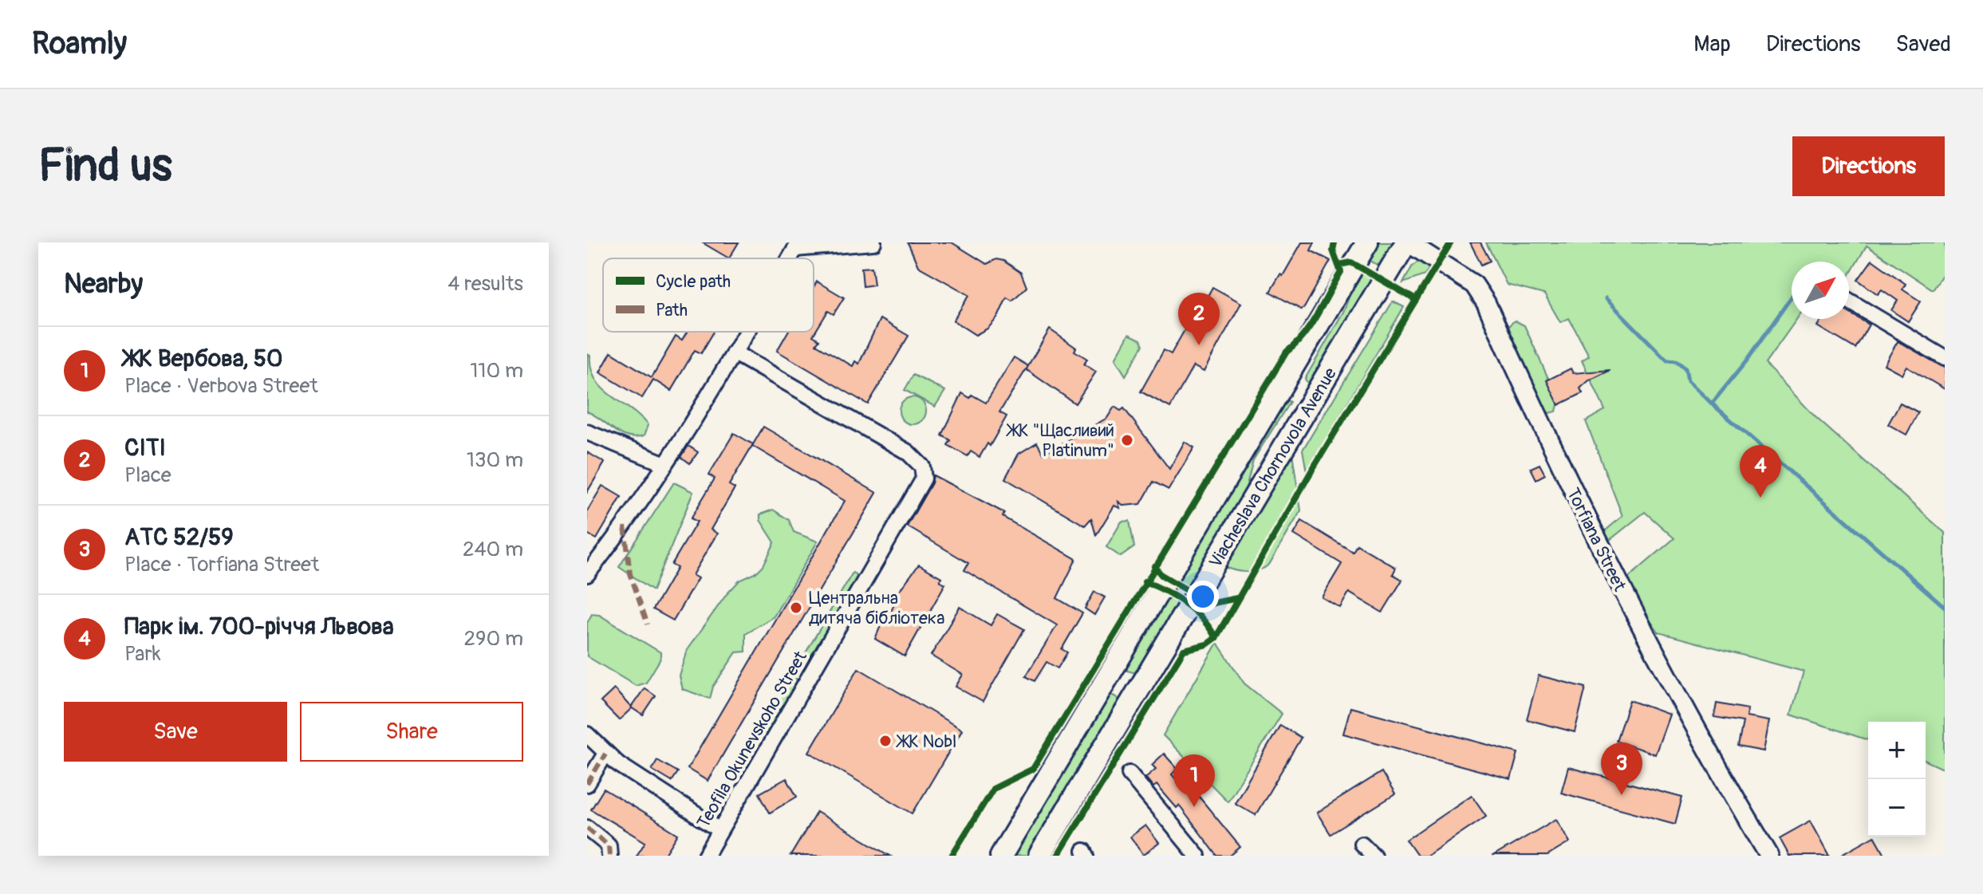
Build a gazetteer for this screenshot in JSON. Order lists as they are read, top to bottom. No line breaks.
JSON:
{"streets":{"main road":["Viacheslava Chornovola Avenue"],"street":["Torfiana Street","Teofila Okunevskoho Street"]},"crossings":[["Viacheslava Chornovola Avenue","Torfiana Street"]],"places":["ЖК \"Щасливий Platinum\"","Центральна дитяча бібліотека","ЖК Nobl"],"legend":["Cycle path","Path"],"north":"top right","page":{"header":"Roamly","nav":["Map","Directions","Saved"],"buttons":["Directions",["Save","Share"]],"title":"Find us","heading":["Nearby","4 results"],"pins":["2","4","3","1"],"list":[{"mark":"1","name":"ЖК Вербова, 50","note":"Place · Verbova Street","value":"110 m"},{"mark":"2","name":"CITI","note":"Place","value":"130 m"},{"mark":"3","name":"АТС 52/59","note":"Place · Torfiana Street","value":"240 m"},{"mark":"4","name":"Парк ім. 700-річчя Львова","note":"Park","value":"290 m"}],"map_buttons":["+","−"]}}
